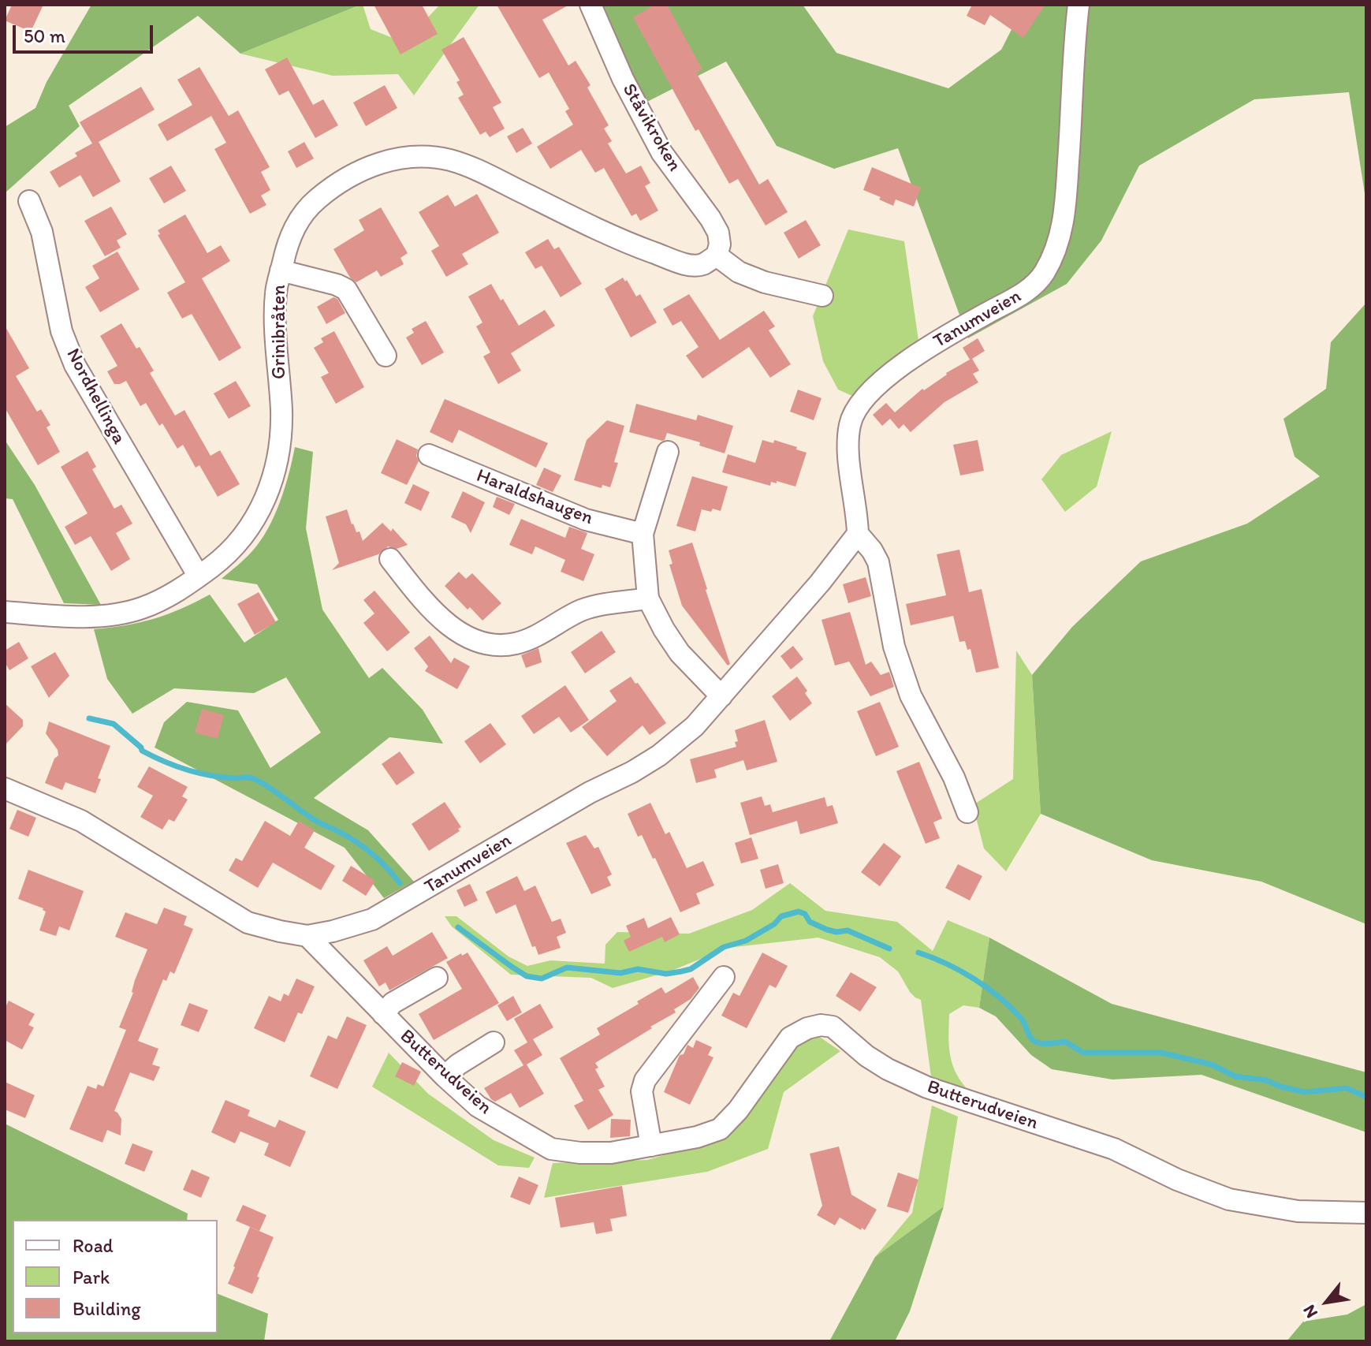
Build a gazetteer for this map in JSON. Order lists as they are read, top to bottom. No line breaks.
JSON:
{"streets":{"street":["Ståvikroken","Tanumveien","Grinibråten","Nordhellinga","Haraldshaugen","Butterudveien"]},"crossings":[["Ståvikroken","Grinibråten"],["Tanumveien","Butterudveien"],["Grinibråten","Nordhellinga"]],"legend":["Road","Park","Building"],"scale_bar":"50 m","north":"bottom left"}
